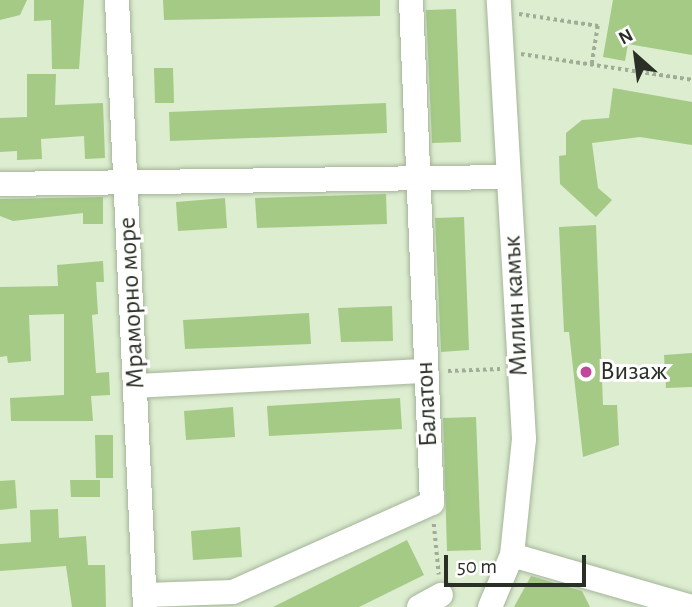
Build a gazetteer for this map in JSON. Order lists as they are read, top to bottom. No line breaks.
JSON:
{"streets":{"street":["Мраморно море","Милин камък","Балатон"]},"places":["Визаж"],"scale_bar":"50 m","north":"top left"}
